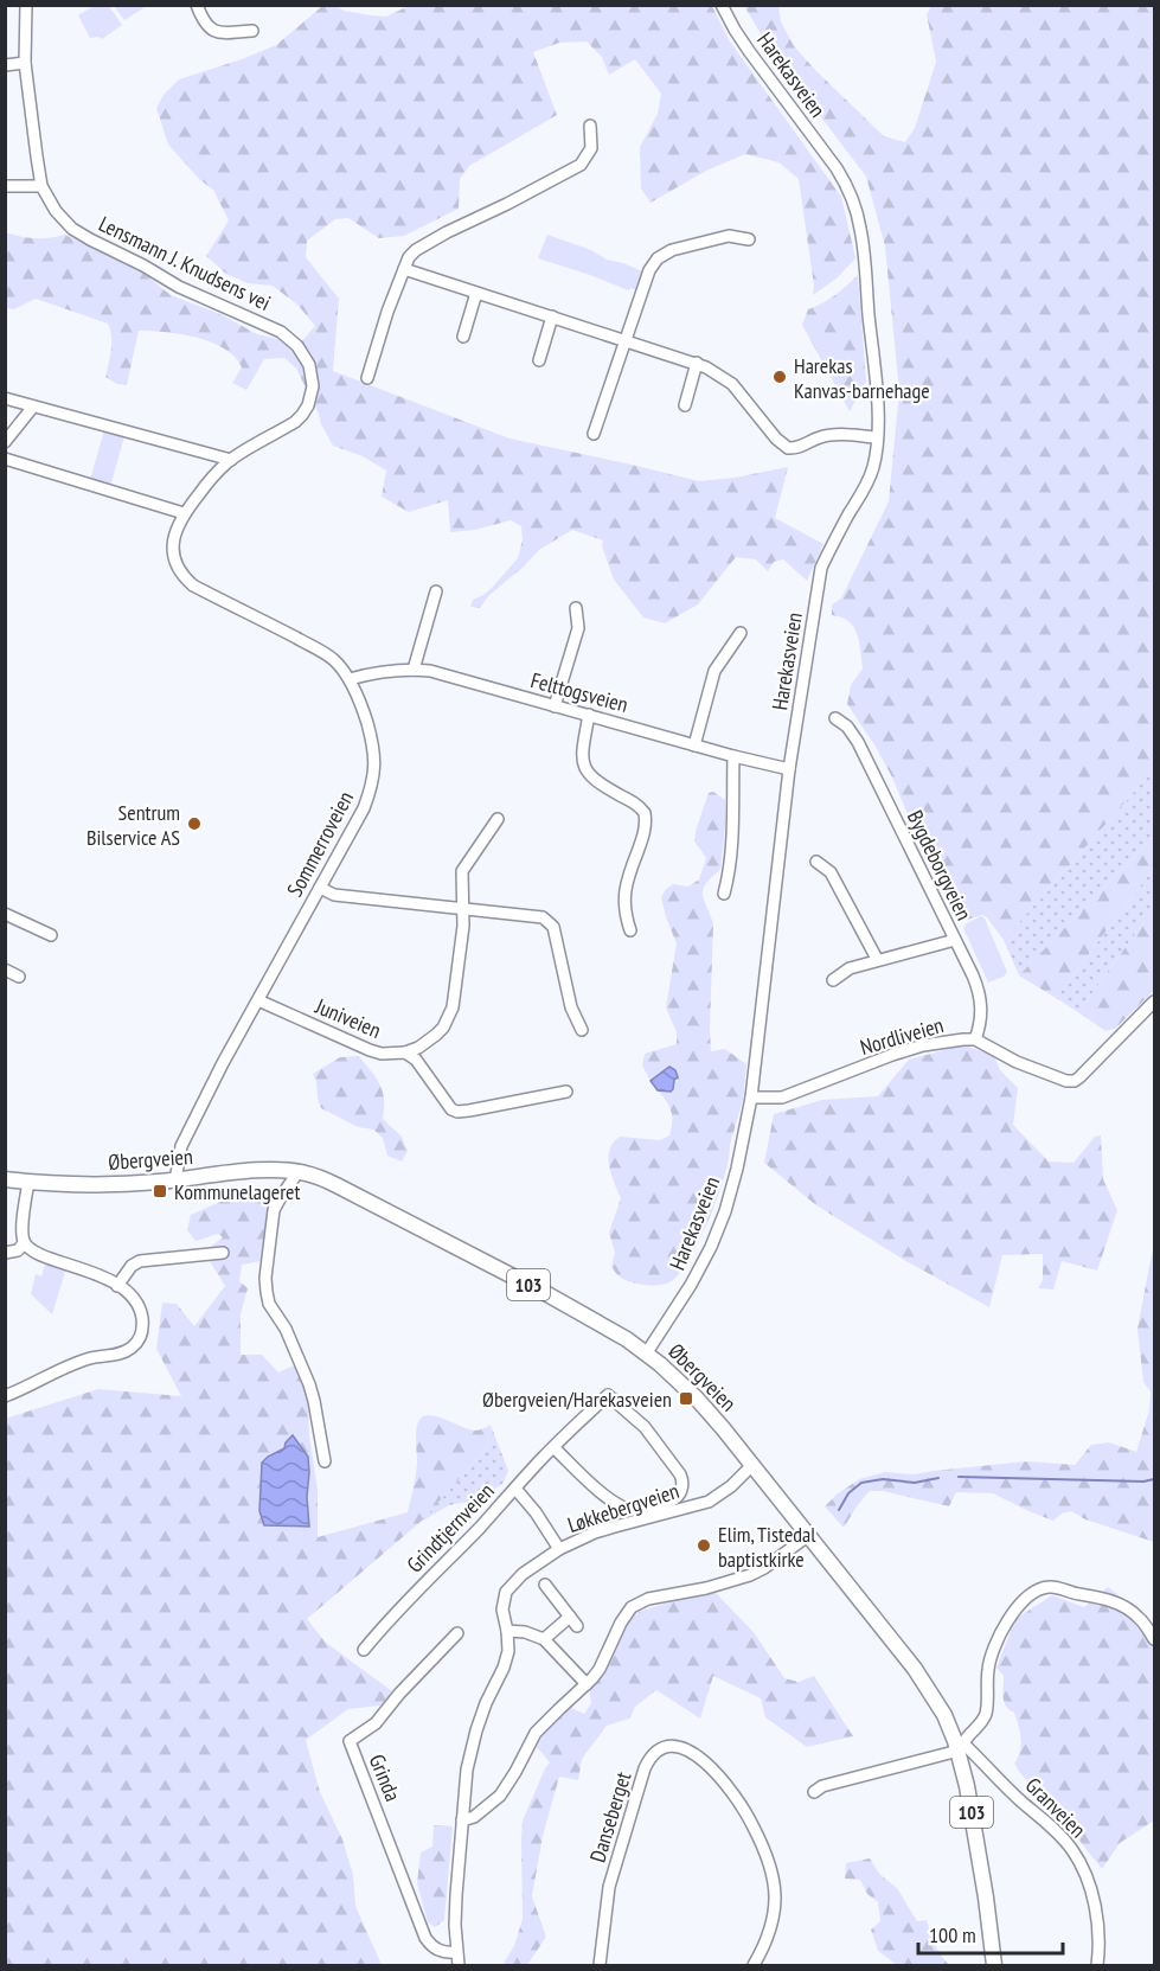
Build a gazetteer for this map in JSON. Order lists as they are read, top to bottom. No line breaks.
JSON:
{"streets":{"main road":["Øbergveien","103"],"street":["Harekasveien","Lensmann J. Knudsens vei","Felttogsveien","Sommerroveien","Bygdeborgveien","Juniveien","Nordliveien","Løkkebergveien","Grindtjernveien","Grinda","Granveien","Danseberget"]},"crossings":[["Harekasveien","Felttogsveien"],["Harekasveien","Nordliveien"],["Harekasveien","Øbergveien"],["Lensmann J. Knudsens vei","Sommerroveien"],["Felttogsveien","Sommerroveien"],["Sommerroveien","Juniveien"],["Sommerroveien","Øbergveien"],["Bygdeborgveien","Nordliveien"],["Øbergveien","Løkkebergveien"],["Øbergveien","Granveien"],["Løkkebergveien","Grindtjernveien"],["Løkkebergveien","Grinda"]],"places":{"other":["Harekas Kanvas-barnehage","Sentrum Bilservice AS","Elim, Tistedal baptistkirke"],"transit":["Kommunelageret","Øbergveien/Harekasveien"]},"scale_bar":"100 m"}
